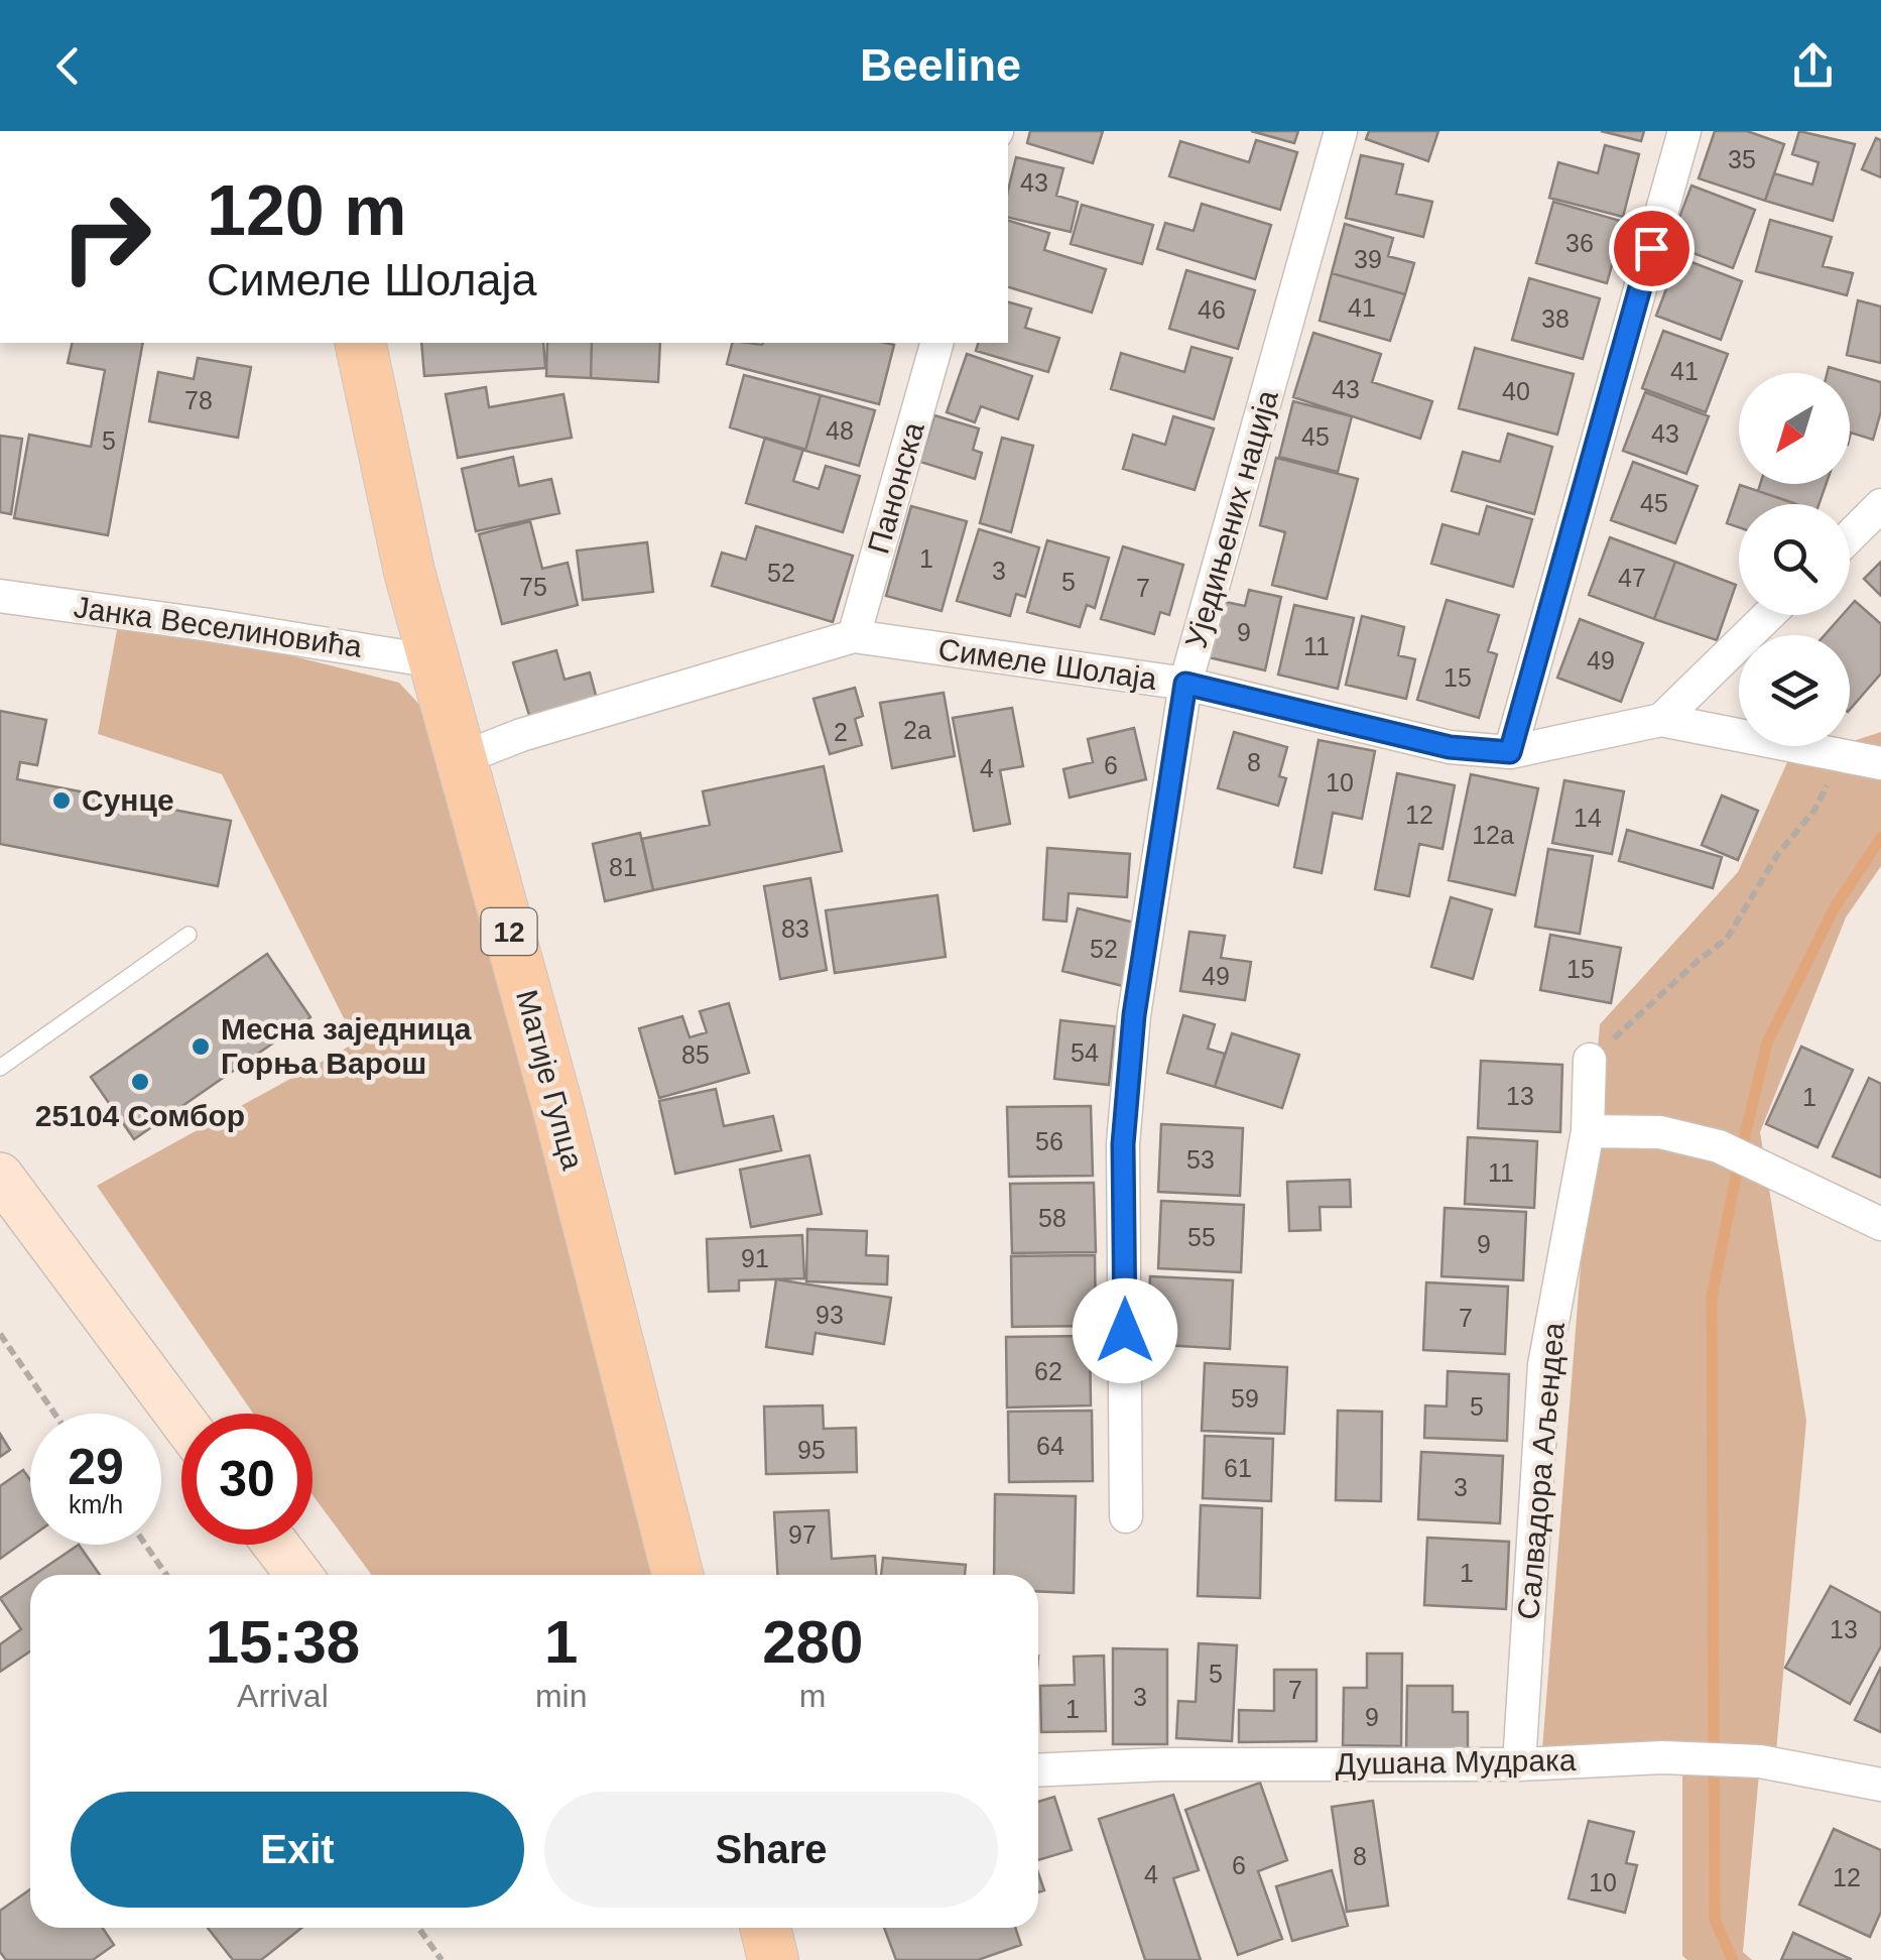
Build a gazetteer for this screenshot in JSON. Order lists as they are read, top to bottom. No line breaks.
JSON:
{"streets":{"main road":["12","Матије Гупца"],"street":["Панонска","Уједињених нација","Јанка Веселиновића","Симеле Шолаја","Салвадора Аљендеа","Душана Мудрака"]},"crossings":[["Панонска","Симеле Шолаја"],["Уједињених нација","Симеле Шолаја"],["Јанка Веселиновића","Матије Гупца"],["Симеле Шолаја","Матије Гупца"],["Салвадора Аљендеа","Душана Мудрака"]],"places":["Сунце","Месна заједница Горња Варош","25104 Сомбор"],"house_numbers":["35","43","36","39","41","46","38","41","43","40","78","48","43","45","5","45","1","3","52","47","5","75","7","9","11","49","15","2a","2","8","6","4","10","12","14","12a","81","83","52","15","49","54","85","13","1","56","53","11","58","55","9","91","93","7","62","59","5","64","95","61","3","97","1","13","5","7","3","1","9","8","6","4","12","10"],"north":"bottom left","page":{"header":"Beeline","turn":["120 m","Симеле Шолаја"],"speed":"29 km/h","limit":"30","eta":["15:38","Arrival","1","min","280","m"],"buttons":["Exit","Share"]}}
